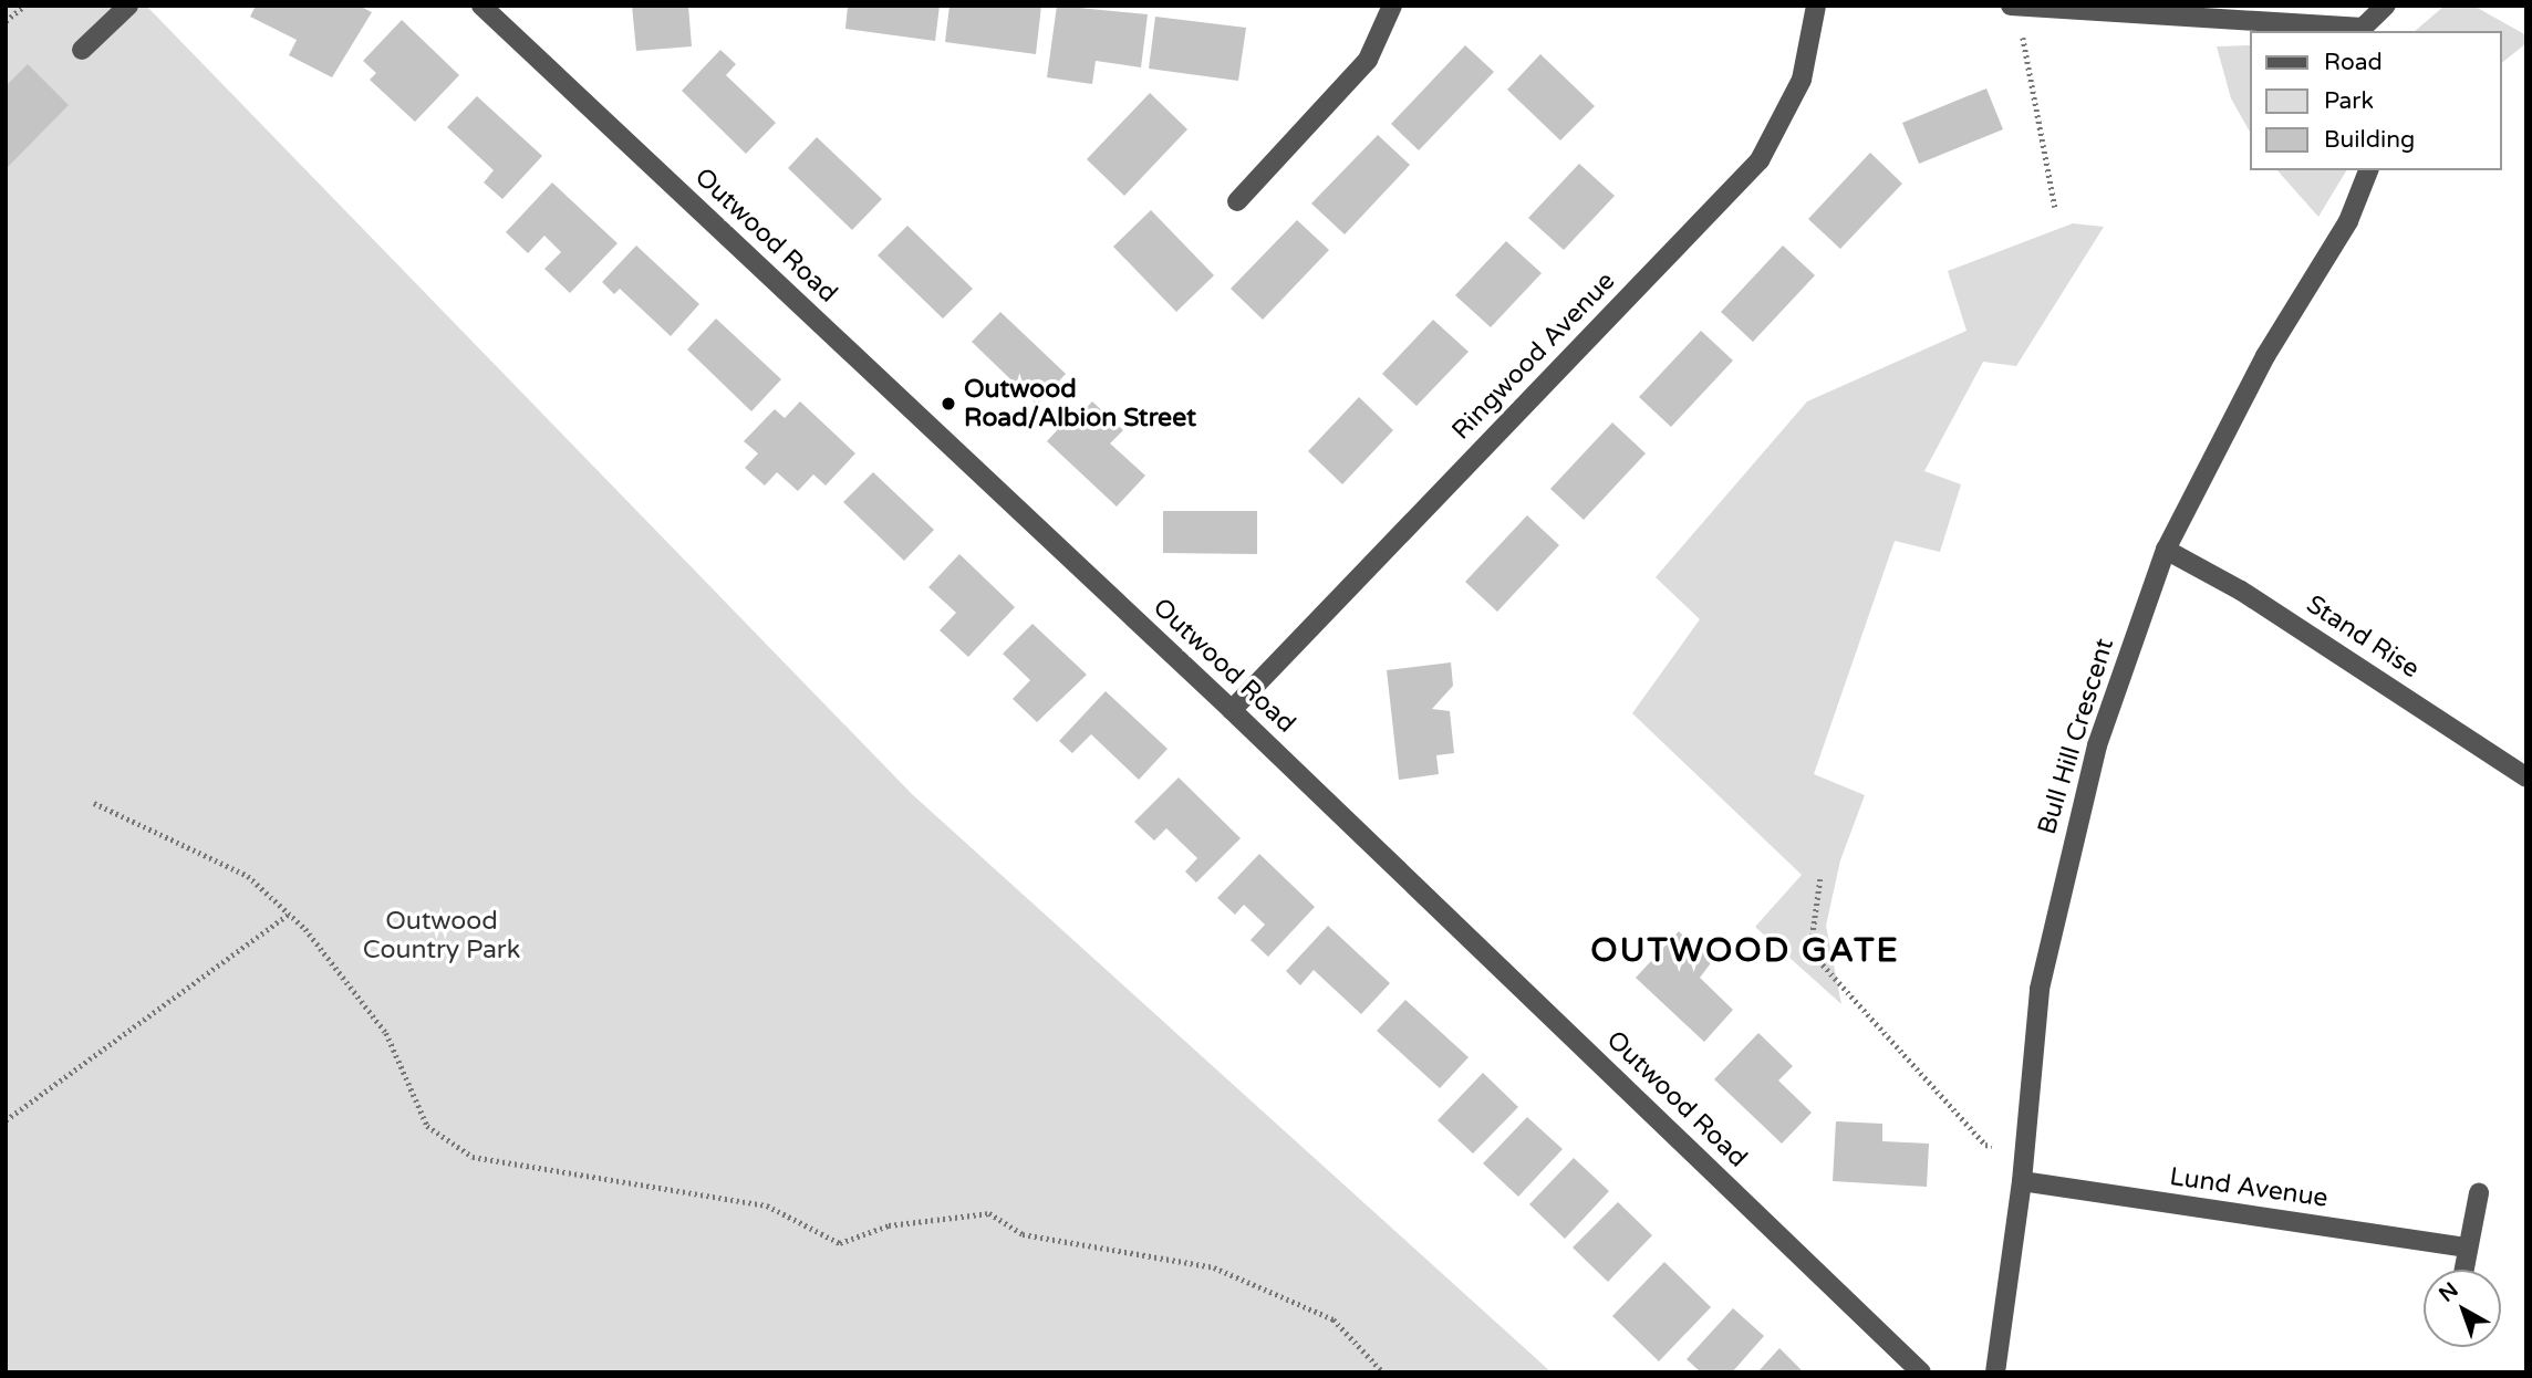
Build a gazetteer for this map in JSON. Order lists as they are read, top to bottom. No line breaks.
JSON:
{"streets":{"street":["Outwood Road","Ringwood Avenue","Stand Rise","Bull Hill Crescent","Lund Avenue"]},"crossings":[["Outwood Road","Ringwood Avenue"],["Stand Rise","Bull Hill Crescent"],["Bull Hill Crescent","Lund Avenue"]],"districts":["OUTWOOD GATE"],"parks":["Outwood Country Park"],"places":["Outwood Road/Albion Street"],"legend":["Road","Park","Building"],"north":"top left"}
